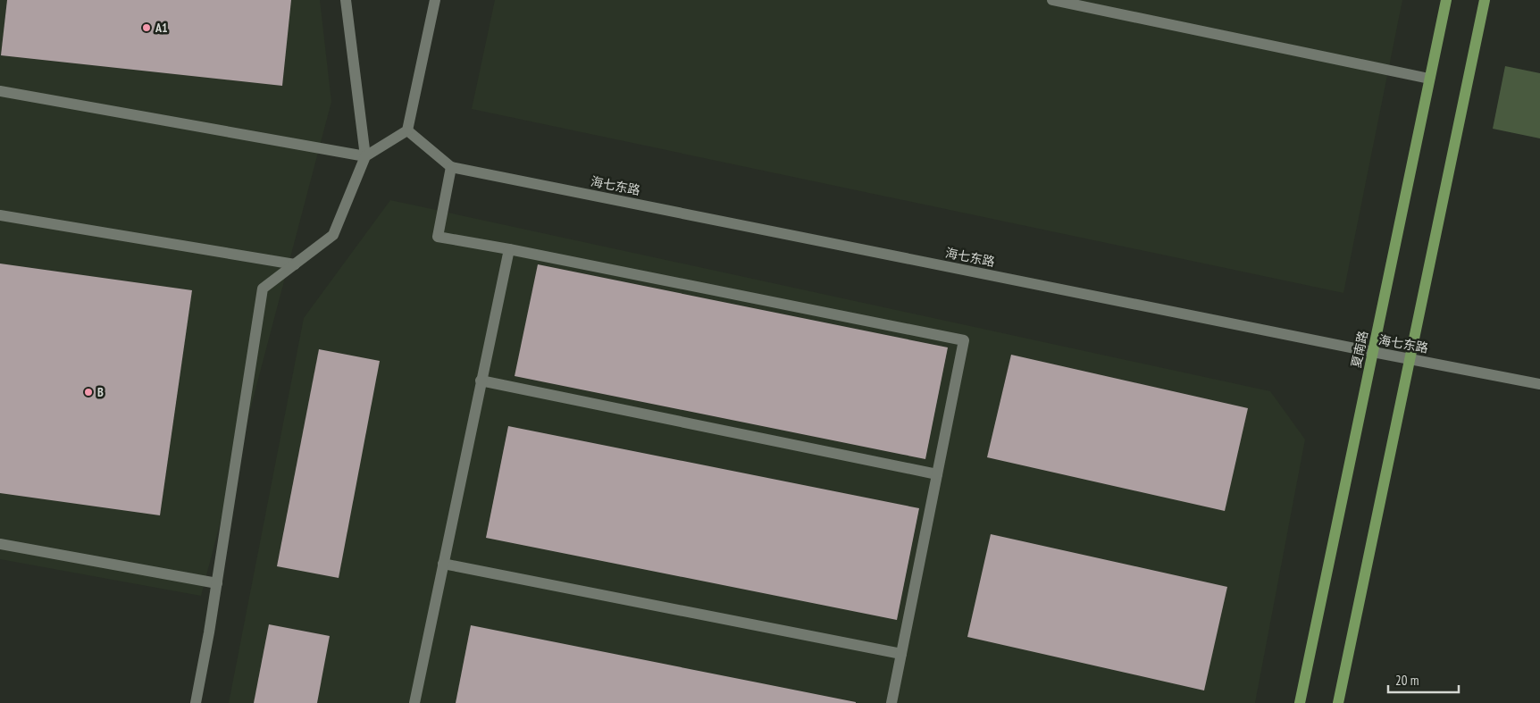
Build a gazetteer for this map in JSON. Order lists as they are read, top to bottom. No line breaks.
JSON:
{"streets":{"main road":["夏南路"],"street":["海七东路"]},"crossings":[["海七东路","夏南路"]],"places":["A1","B"],"scale_bar":"20 m"}
